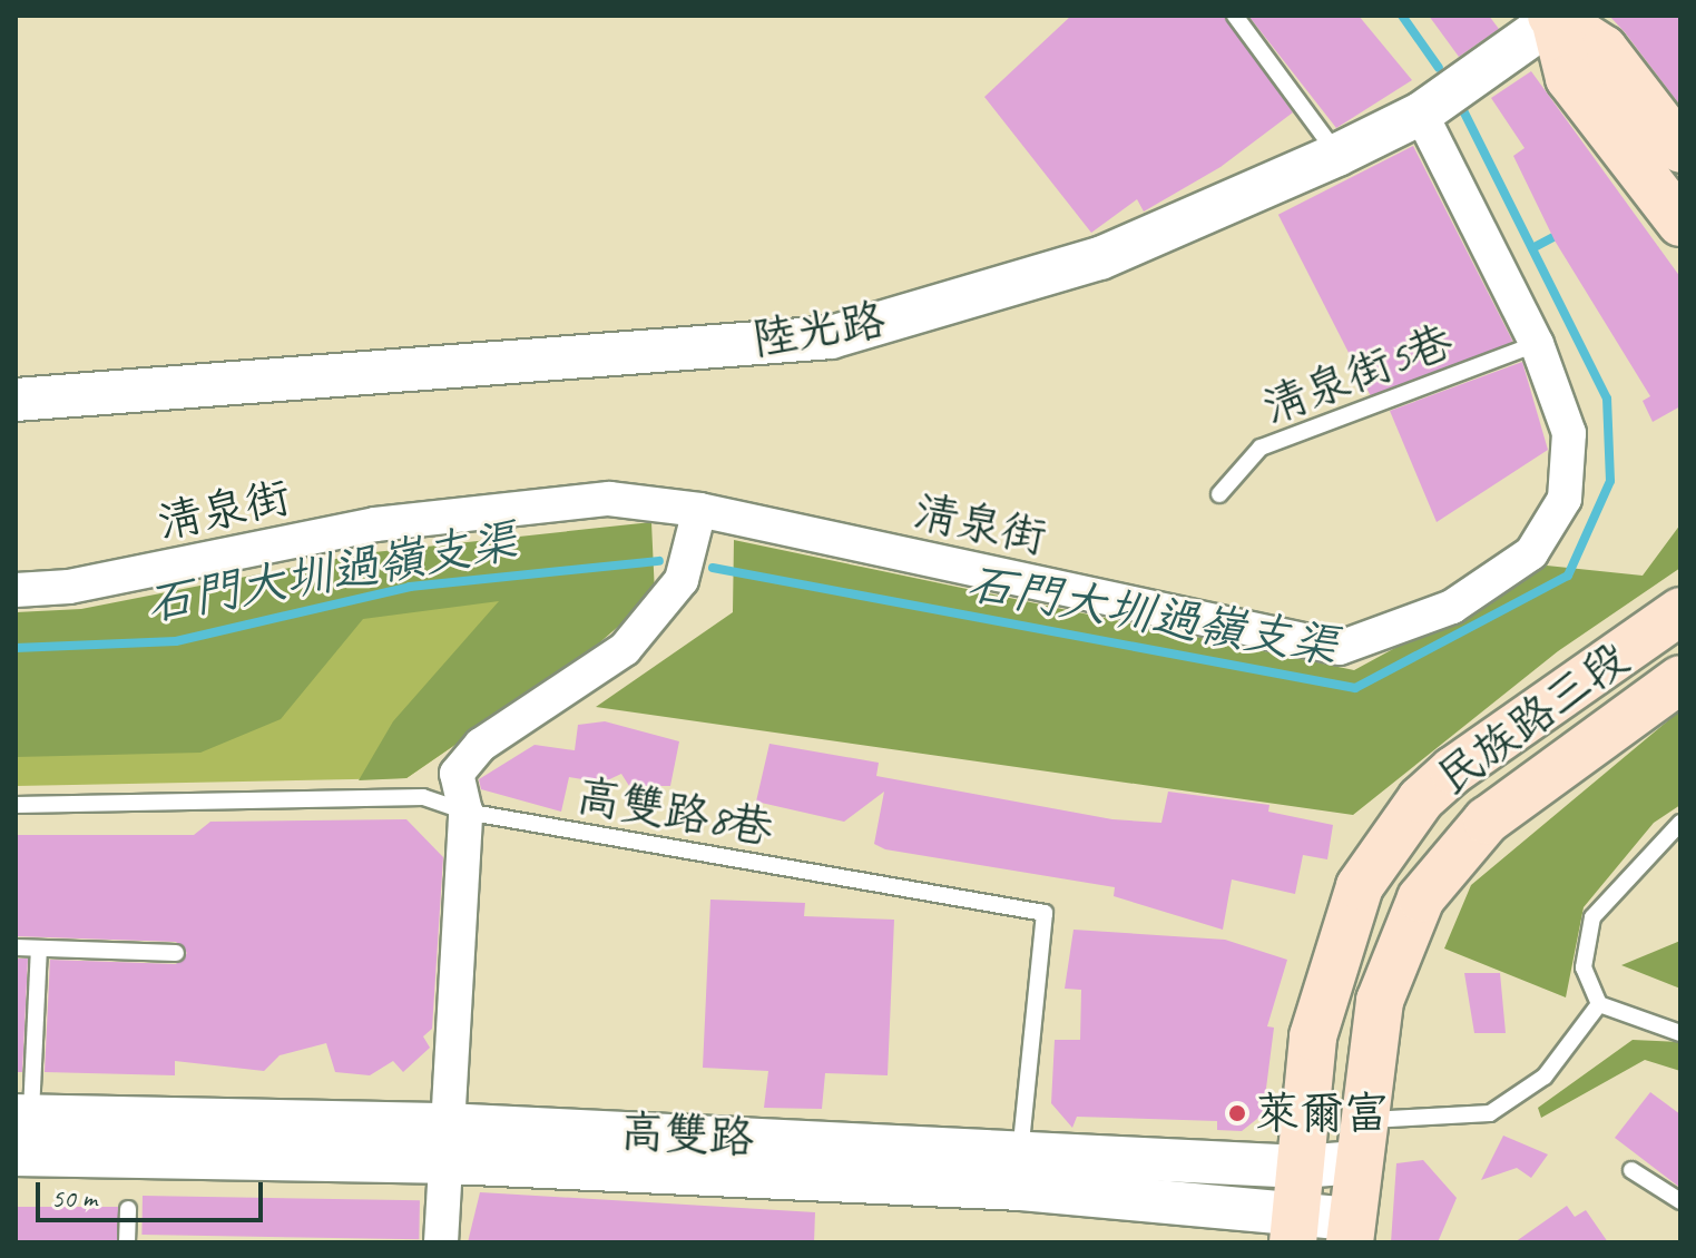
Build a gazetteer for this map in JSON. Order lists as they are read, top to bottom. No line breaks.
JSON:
{"streets":{"main road":["民族路三段"],"street":["陸光路","清泉街","高雙路"],"lane":["清泉街5巷","高雙路8巷"]},"crossings":[["陸光路","清泉街"],["清泉街5巷","清泉街"],["民族路三段","高雙路"],["高雙路8巷","高雙路"]],"water":["石門大圳過嶺支渠"],"places":["萊爾富"],"scale_bar":"50 m"}
